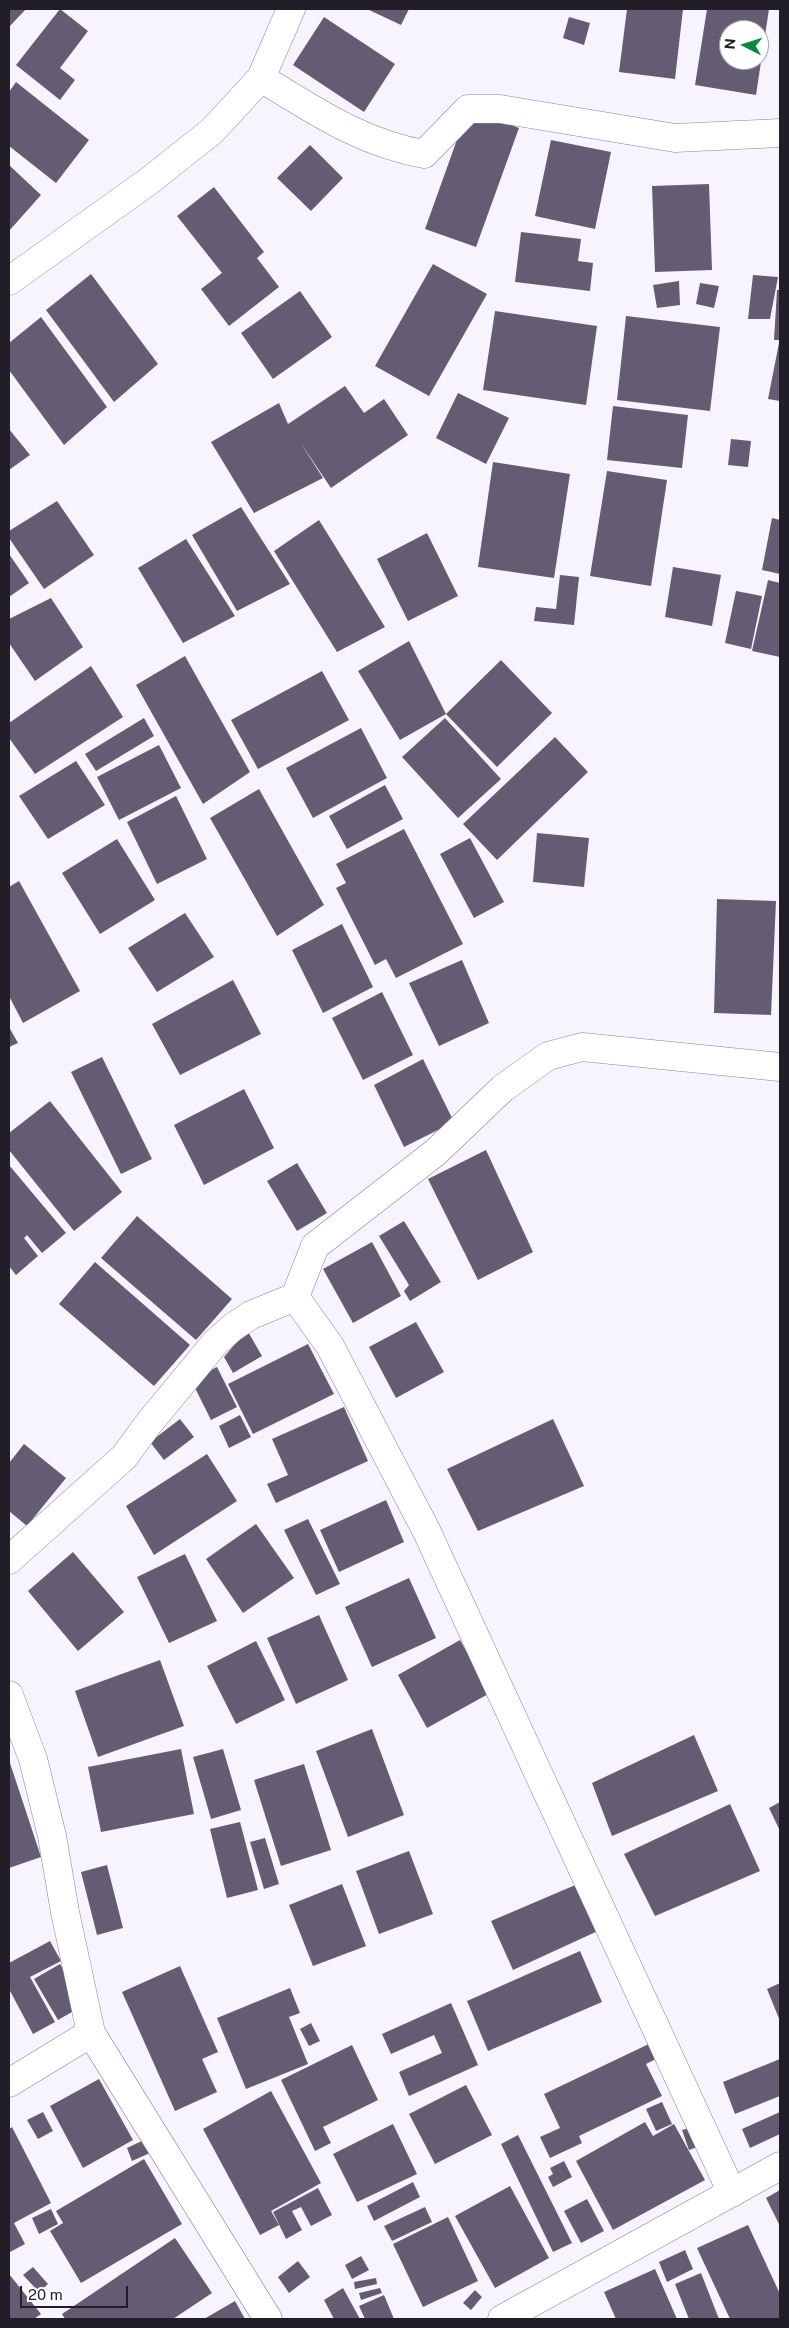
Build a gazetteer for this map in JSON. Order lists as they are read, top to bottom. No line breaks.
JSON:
{"scale_bar":"20 m","north":"left"}
